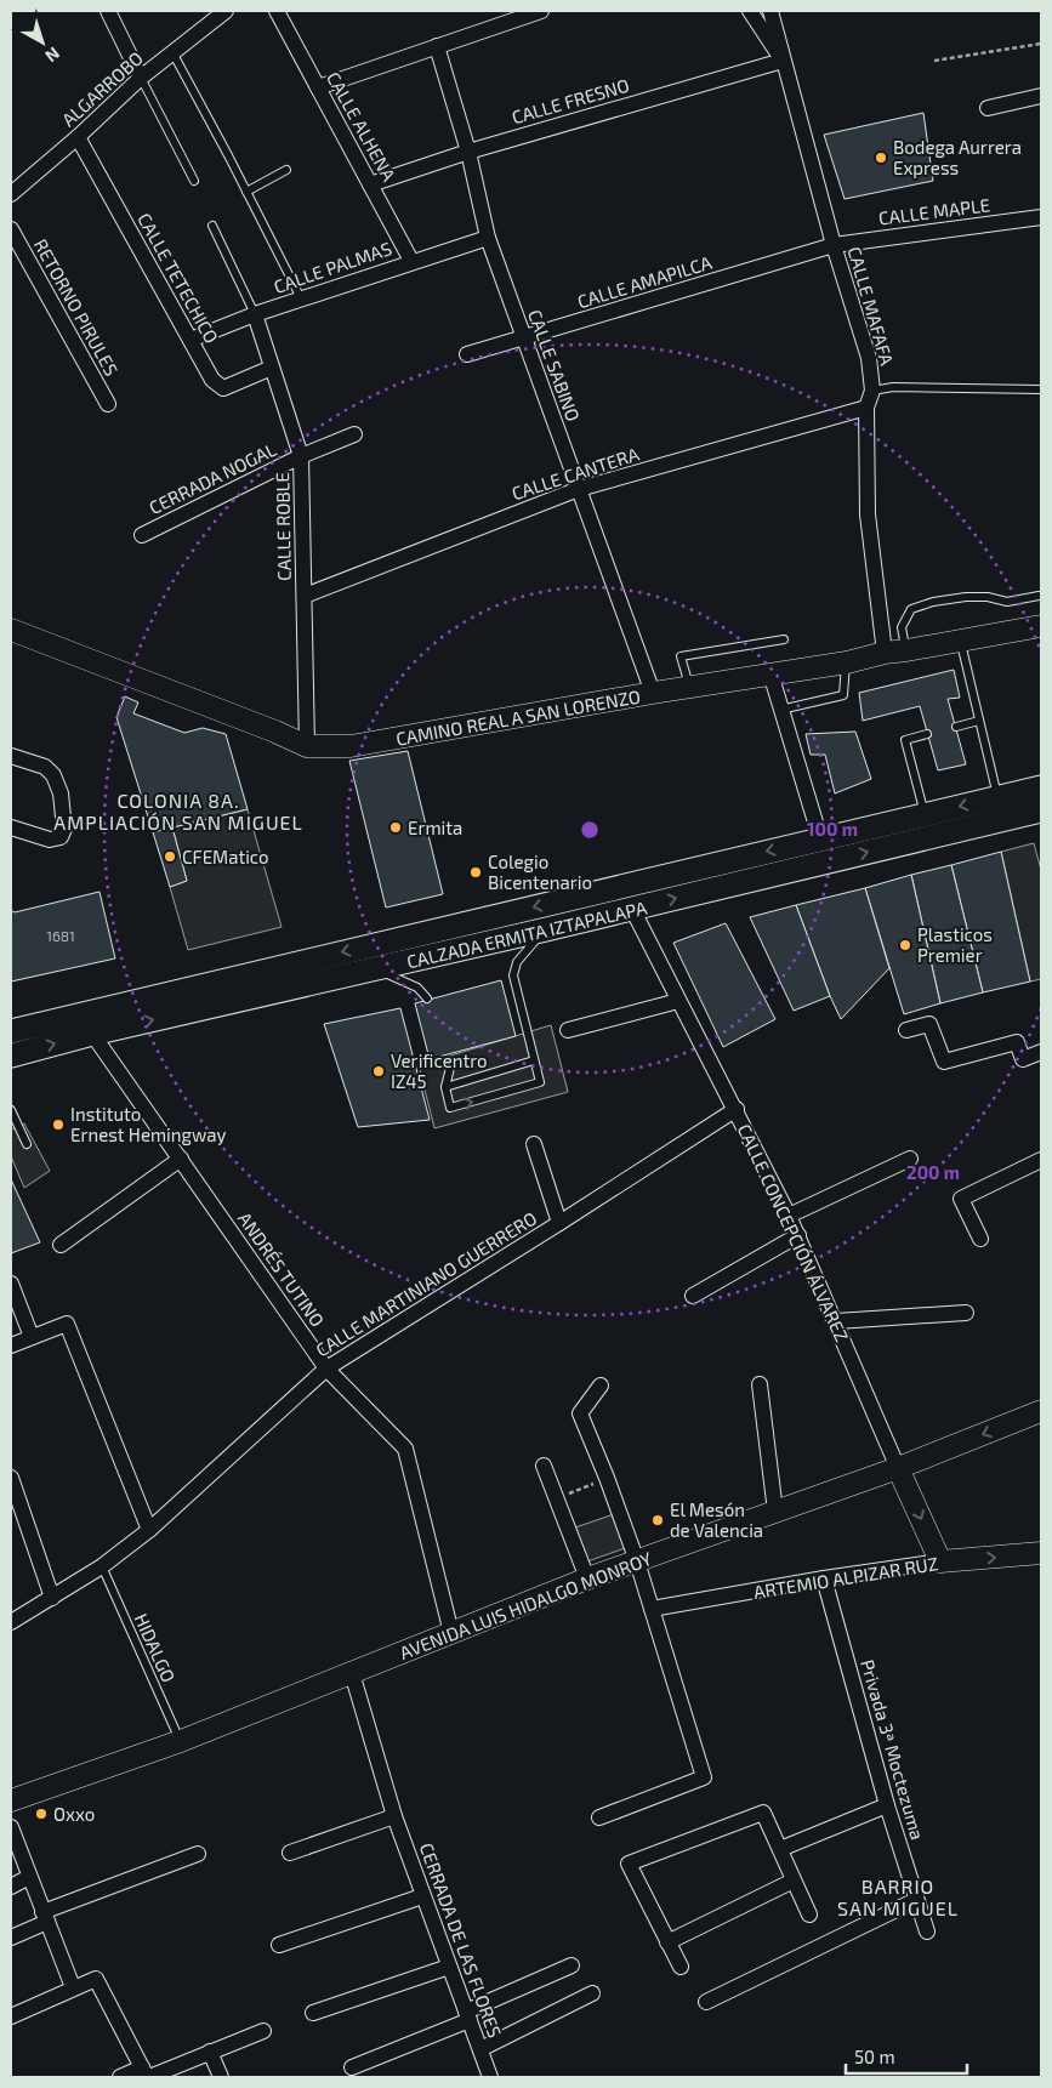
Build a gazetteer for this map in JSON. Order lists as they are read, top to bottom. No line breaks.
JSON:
{"streets":{"main road":["CALZADA ERMITA IZTAPALAPA"],"street":["ALGARROBO","CALLE FRESNO","CALLE ALHENA","CALLE MAPLE","CALLE PALMAS","CALLE TETECHICO","CALLE AMAPILCA","CALLE MAFAFA","RETORNO PIRULES","CALLE SABINO","CALLE CANTERA","CERRADA NOGAL","CALLE ROBLE","CAMINO REAL A SAN LORENZO","CALLE CONCEPCIÓN ÁLVAREZ","ANDRÉS TUTINO","CALLE MARTINIANO GUERRERO","ARTEMIO ALPIZAR RUZ","AVENIDA LUIS HIDALGO MONROY","Privada 3ª Moctezuma","CERRADA DE LAS FLORES"],"lane":["HIDALGO"]},"crossings":[["ALGARROBO","CALLE TETECHICO"],["CALLE FRESNO","CALLE ALHENA"],["CALLE FRESNO","CALLE MAFAFA"],["CALLE FRESNO","CALLE SABINO"],["CALLE ALHENA","CALLE PALMAS"],["CALLE MAPLE","CALLE AMAPILCA"],["CALLE MAPLE","CALLE MAFAFA"],["CALLE PALMAS","CALLE TETECHICO"],["CALLE PALMAS","CALLE SABINO"],["CALLE PALMAS","CALLE ROBLE"],["CALLE TETECHICO","CALLE ROBLE"],["CALLE AMAPILCA","CALLE MAFAFA"],["CALLE AMAPILCA","CALLE SABINO"],["CALLE MAFAFA","CALLE CANTERA"],["CALLE MAFAFA","CAMINO REAL A SAN LORENZO"],["CALLE SABINO","CALLE CANTERA"],["CALLE SABINO","CAMINO REAL A SAN LORENZO"],["CALLE CANTERA","CALLE ROBLE"],["CERRADA NOGAL","CALLE ROBLE"],["CALLE ROBLE","CAMINO REAL A SAN LORENZO"],["CALZADA ERMITA IZTAPALAPA","CALLE CONCEPCIÓN ÁLVAREZ"],["CALZADA ERMITA IZTAPALAPA","ANDRÉS TUTINO"],["CALLE CONCEPCIÓN ÁLVAREZ","CALLE MARTINIANO GUERRERO"],["CALLE CONCEPCIÓN ÁLVAREZ","ARTEMIO ALPIZAR RUZ"],["CALLE CONCEPCIÓN ÁLVAREZ","AVENIDA LUIS HIDALGO MONROY"],["ANDRÉS TUTINO","CALLE MARTINIANO GUERRERO"],["ANDRÉS TUTINO","AVENIDA LUIS HIDALGO MONROY"],["CALLE MARTINIANO GUERRERO","HIDALGO"],["ARTEMIO ALPIZAR RUZ","Privada 3ª Moctezuma"],["AVENIDA LUIS HIDALGO MONROY","HIDALGO"],["AVENIDA LUIS HIDALGO MONROY","CERRADA DE LAS FLORES"]],"districts":["COLONIA 8A. AMPLIACIÓN SAN MIGUEL","BARRIO SAN MIGUEL"],"places":["Bodega Aurrera Express","Ermita","CFEMatico","Colegio Bicentenario","Plasticos Premier","Verificentro IZ45","Instituto Ernest Hemingway","El Mesón de Valencia","Oxxo"],"house_numbers":["1681"],"scale_bar":"50 m","north":"bottom right","rings":["100 m","200 m"]}
